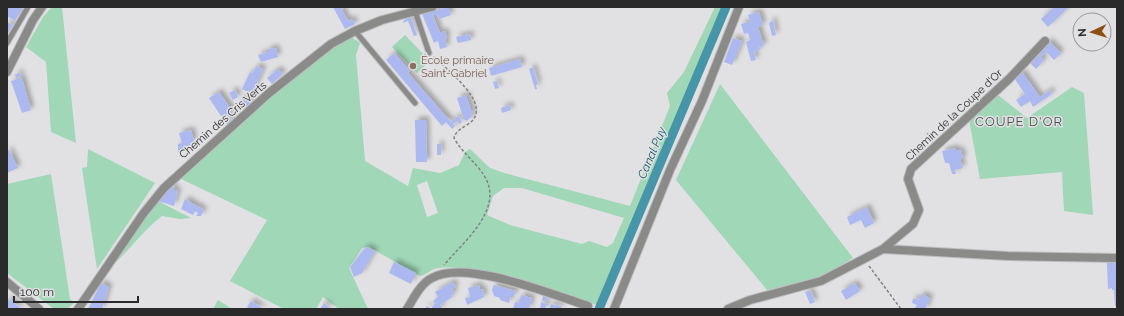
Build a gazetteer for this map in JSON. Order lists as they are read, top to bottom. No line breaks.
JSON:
{"streets":{"street":["Chemin de la Coupe d'Or","Chemin des Cris Verts"]},"districts":["COUPE D'OR"],"water":["Canal Puy"],"places":["École primaire Saint-Gabriel"],"scale_bar":"100 m","north":"left"}
